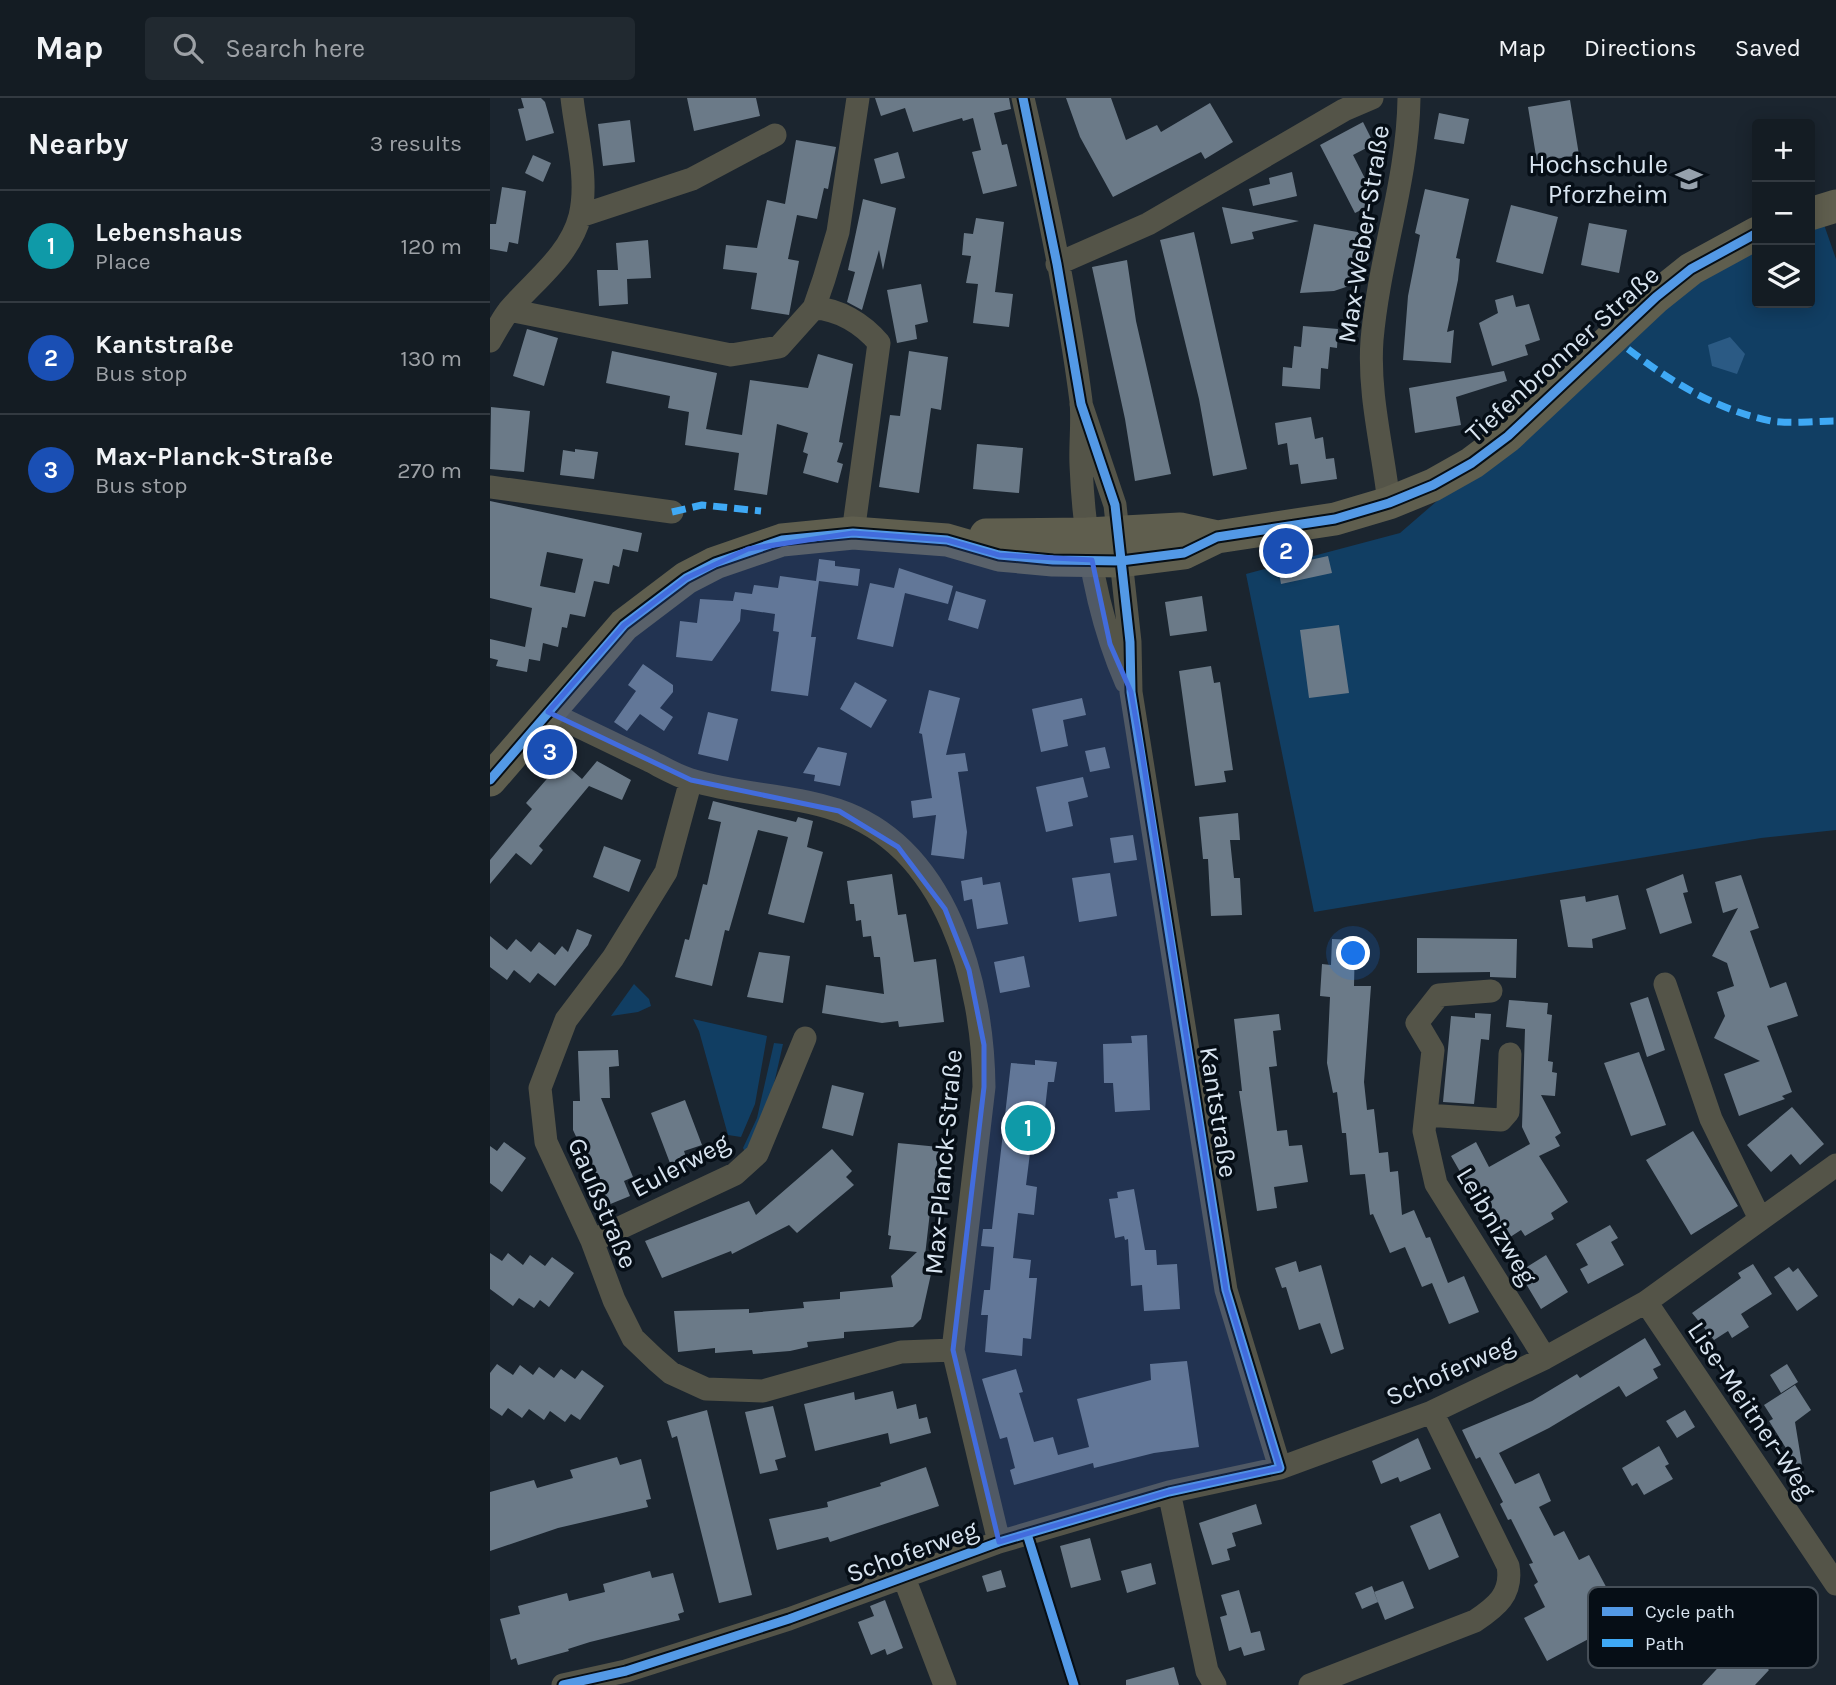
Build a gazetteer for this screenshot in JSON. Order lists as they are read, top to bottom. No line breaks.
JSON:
{"streets":{"street":["Max-Weber-Straße","Tiefenbronner Straße","Kantstraße","Max-Planck-Straße","Eulerweg","Gaußstraße","Leibnizweg","Schoferweg","Lise-Meitner-Weg"]},"crossings":[["Max-Weber-Straße","Tiefenbronner Straße"],["Tiefenbronner Straße","Kantstraße"],["Tiefenbronner Straße","Max-Planck-Straße"],["Kantstraße","Schoferweg"],["Max-Planck-Straße","Gaußstraße"],["Max-Planck-Straße","Schoferweg"],["Eulerweg","Gaußstraße"],["Leibnizweg","Schoferweg"],["Schoferweg","Lise-Meitner-Weg"]],"places":{"school or university":["Hochschule Pforzheim"]},"legend":["Cycle path","Path"],"page":{"header":"Map","search":"Search here","nav":["Map","Directions","Saved"],"heading":["Nearby","3 results"],"map_buttons":["+","−"],"list":[{"mark":"1","name":"Lebenshaus","note":"Place","value":"120 m"},{"mark":"2","name":"Kantstraße","note":"Bus stop","value":"130 m"},{"mark":"3","name":"Max-Planck-Straße","note":"Bus stop","value":"270 m"}],"pins":["2","3","1"]}}
